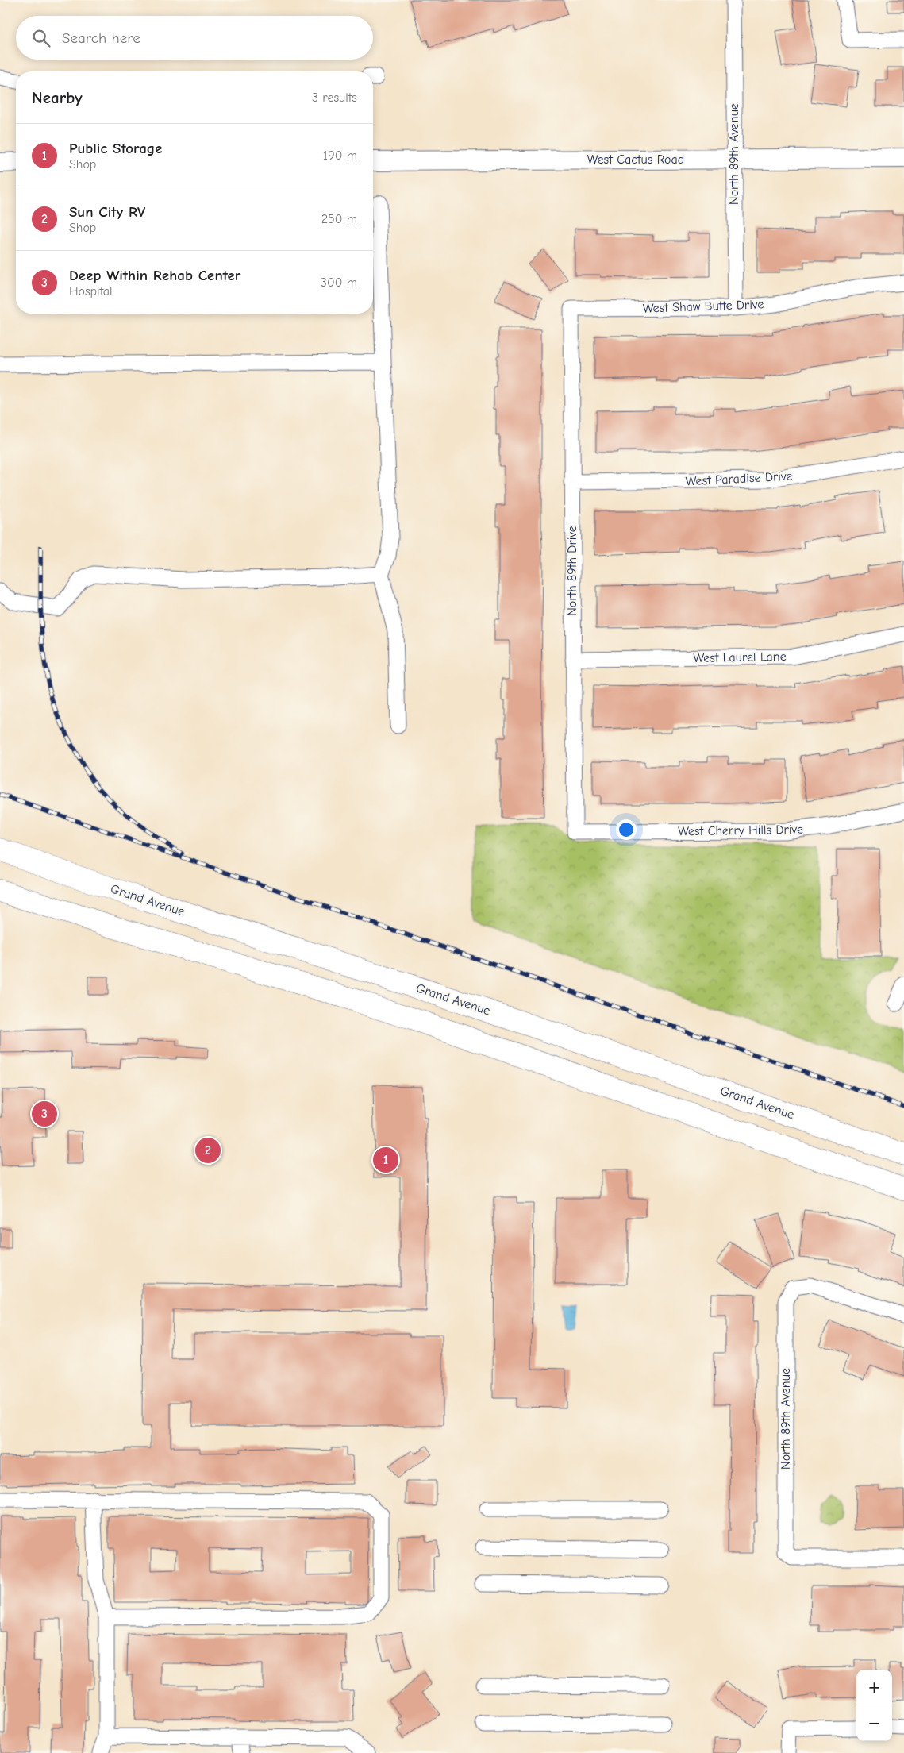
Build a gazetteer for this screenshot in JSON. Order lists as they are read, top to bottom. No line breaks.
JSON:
{"streets":{"highway":["Grand Avenue"],"main road":["West Cactus Road"],"street":["North 89th Avenue","West Shaw Butte Drive","West Paradise Drive","North 89th Drive","West Laurel Lane","West Cherry Hills Drive"]},"crossings":[["North 89th Avenue","West Cactus Road"],["North 89th Avenue","West Shaw Butte Drive"],["West Shaw Butte Drive","North 89th Drive"],["West Paradise Drive","North 89th Drive"],["North 89th Drive","West Laurel Lane"],["North 89th Drive","West Cherry Hills Drive"]],"page":{"search":"Search here","heading":["Nearby","3 results"],"list":[{"mark":"1","name":"Public Storage","note":"Shop","value":"190 m"},{"mark":"2","name":"Sun City RV","note":"Shop","value":"250 m"},{"mark":"3","name":"Deep Within Rehab Center","note":"Hospital","value":"300 m"}],"pins":["3","2","1"],"map_buttons":["+","−"]}}
